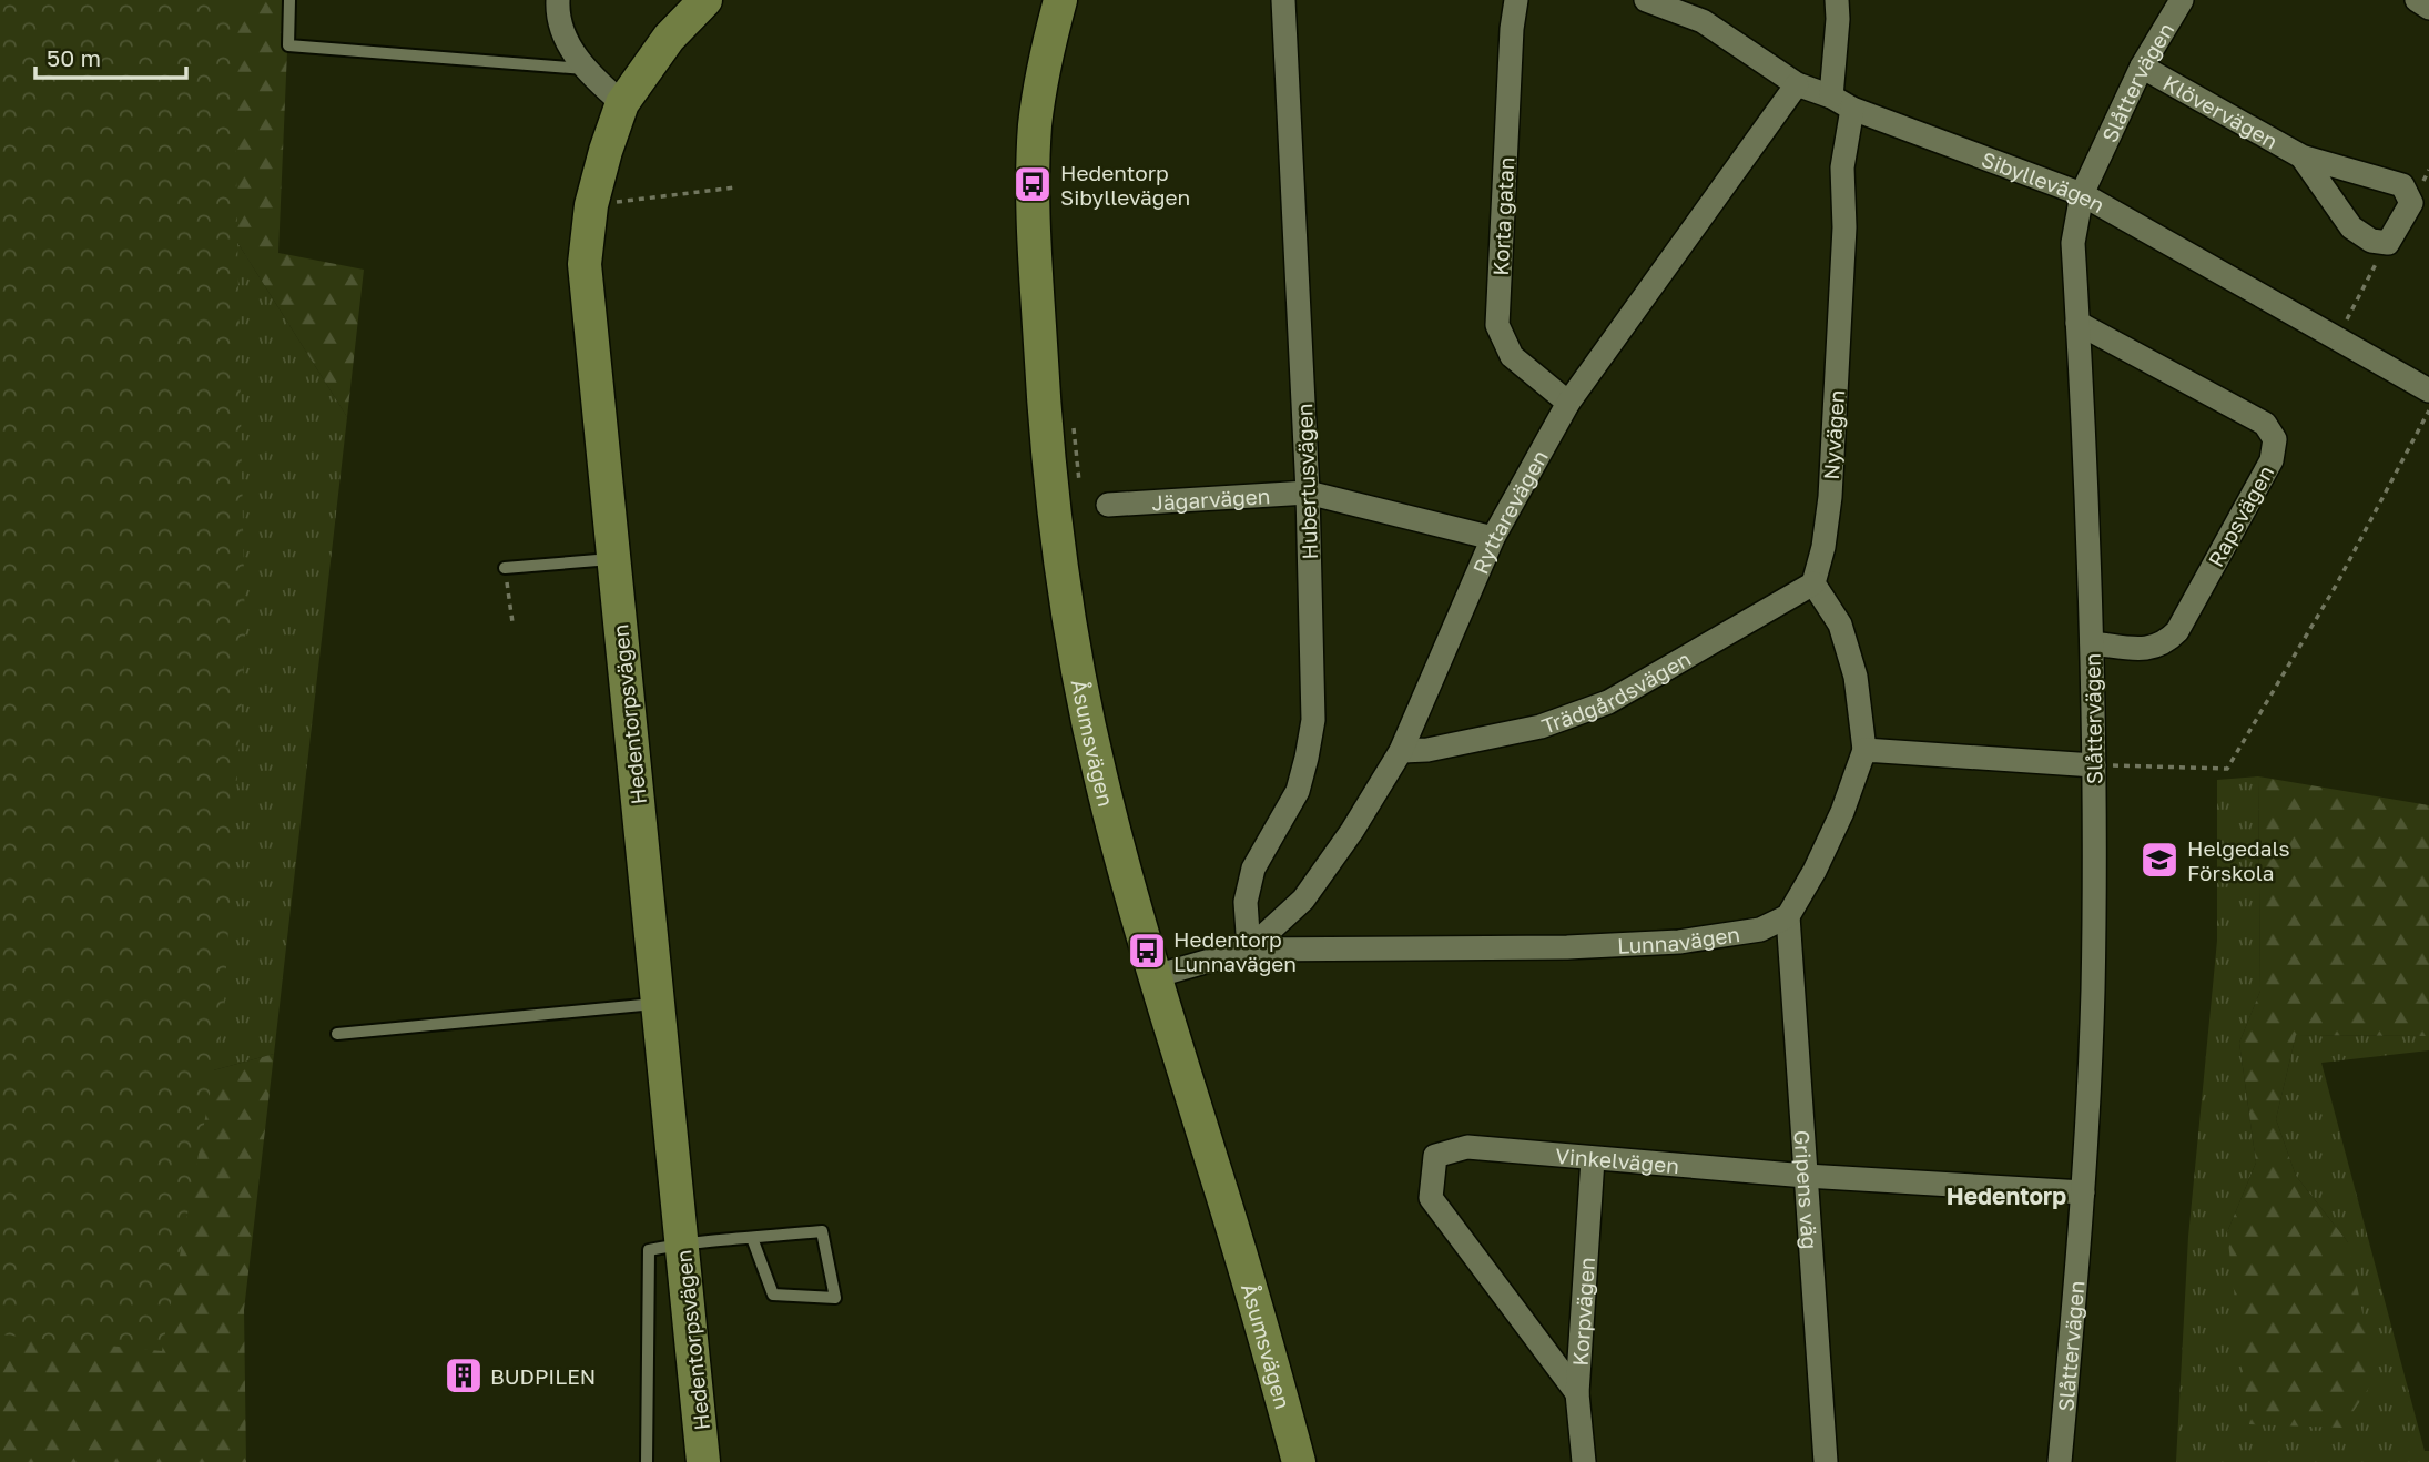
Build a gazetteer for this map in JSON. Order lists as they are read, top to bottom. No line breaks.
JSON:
{"streets":{"street":["Slåttervägen","Klövervägen","Sibyllevägen","Korta gatan","Nyvägen","Hubertusvägen","Jägarvägen","Ryttarevägen","Rapsvägen","Trädgårdsvägen","Hedentorpsvägen","Åsumsvägen","Lunnavägen","Vinkelvägen","Gripens väg","Korpvägen"]},"crossings":[["Slåttervägen","Klövervägen"],["Slåttervägen","Sibyllevägen"],["Slåttervägen","Rapsvägen"],["Slåttervägen","Vinkelvägen"],["Sibyllevägen","Nyvägen"],["Sibyllevägen","Ryttarevägen"],["Korta gatan","Ryttarevägen"],["Nyvägen","Trädgårdsvägen"],["Hubertusvägen","Jägarvägen"],["Hubertusvägen","Ryttarevägen"],["Hubertusvägen","Lunnavägen"],["Jägarvägen","Ryttarevägen"],["Ryttarevägen","Trädgårdsvägen"],["Ryttarevägen","Lunnavägen"],["Åsumsvägen","Lunnavägen"],["Lunnavägen","Gripens väg"],["Vinkelvägen","Gripens väg"],["Vinkelvägen","Korpvägen"]],"districts":["Hedentorp"],"places":{"bus stop":["Hedentorp Sibyllevägen","Hedentorp Lunnavägen"],"school or university":["Helgedals Förskola"],"building":["BUDPILEN"]},"scale_bar":"50 m"}
